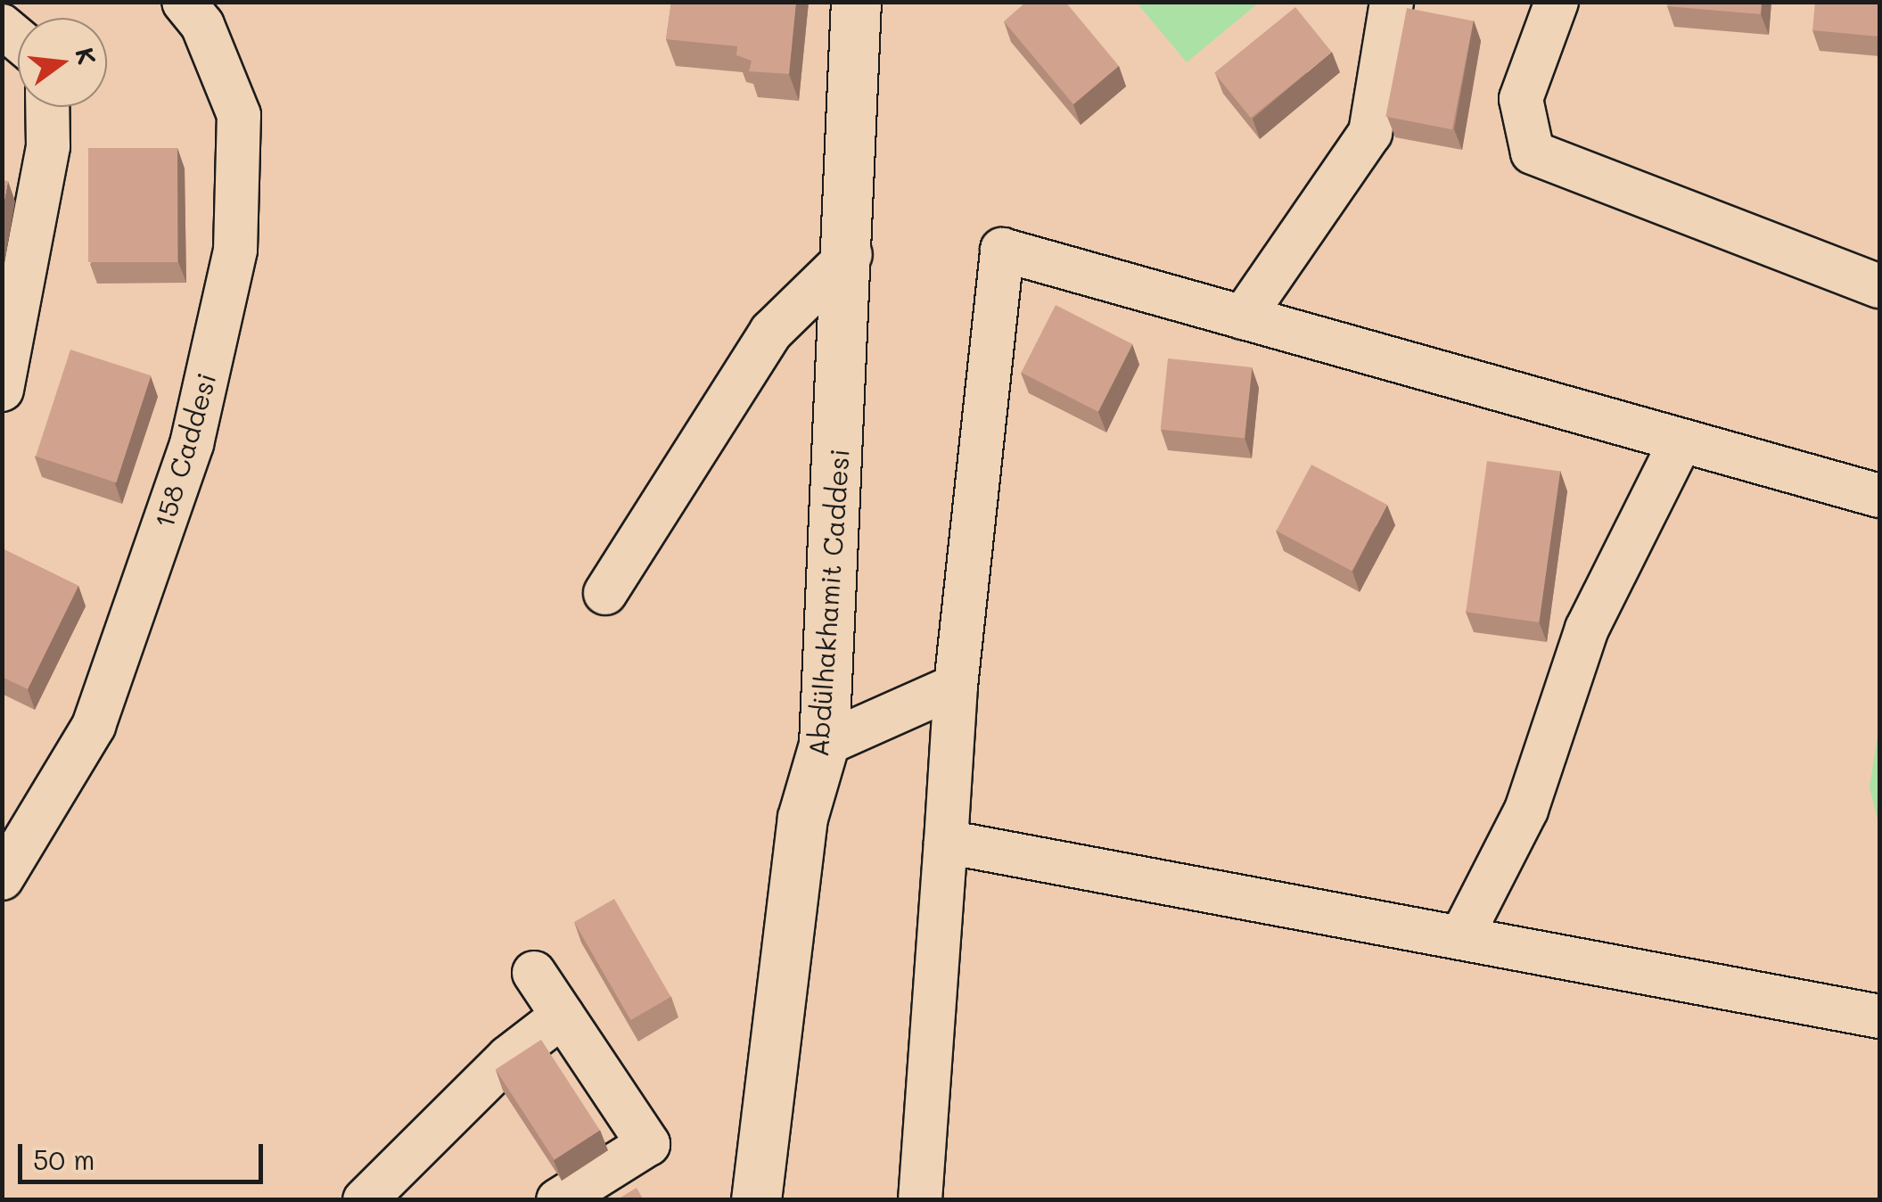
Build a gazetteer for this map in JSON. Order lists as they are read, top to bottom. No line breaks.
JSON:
{"streets":{"main road":["Abdülhakhamit Caddesi"],"street":["158 Caddesi"]},"scale_bar":"50 m","north":"right"}
